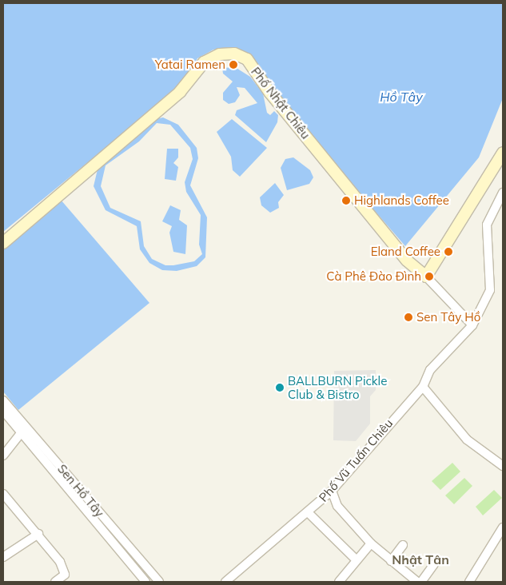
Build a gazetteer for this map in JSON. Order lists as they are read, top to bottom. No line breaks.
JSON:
{"streets":{"street":["Phố Nhật Chiêu","Phố Vũ Tuấn Chiêu","Sen Hồ Tây"]},"districts":["Nhật Tân"],"water":["Hồ Tây"],"places":["Yatai Ramen","Highlands Coffee","Eland Coffee","Cà Phê Đào Đình","Sen Tây Hồ","BALLBURN Pickle Club & Bistro"]}
